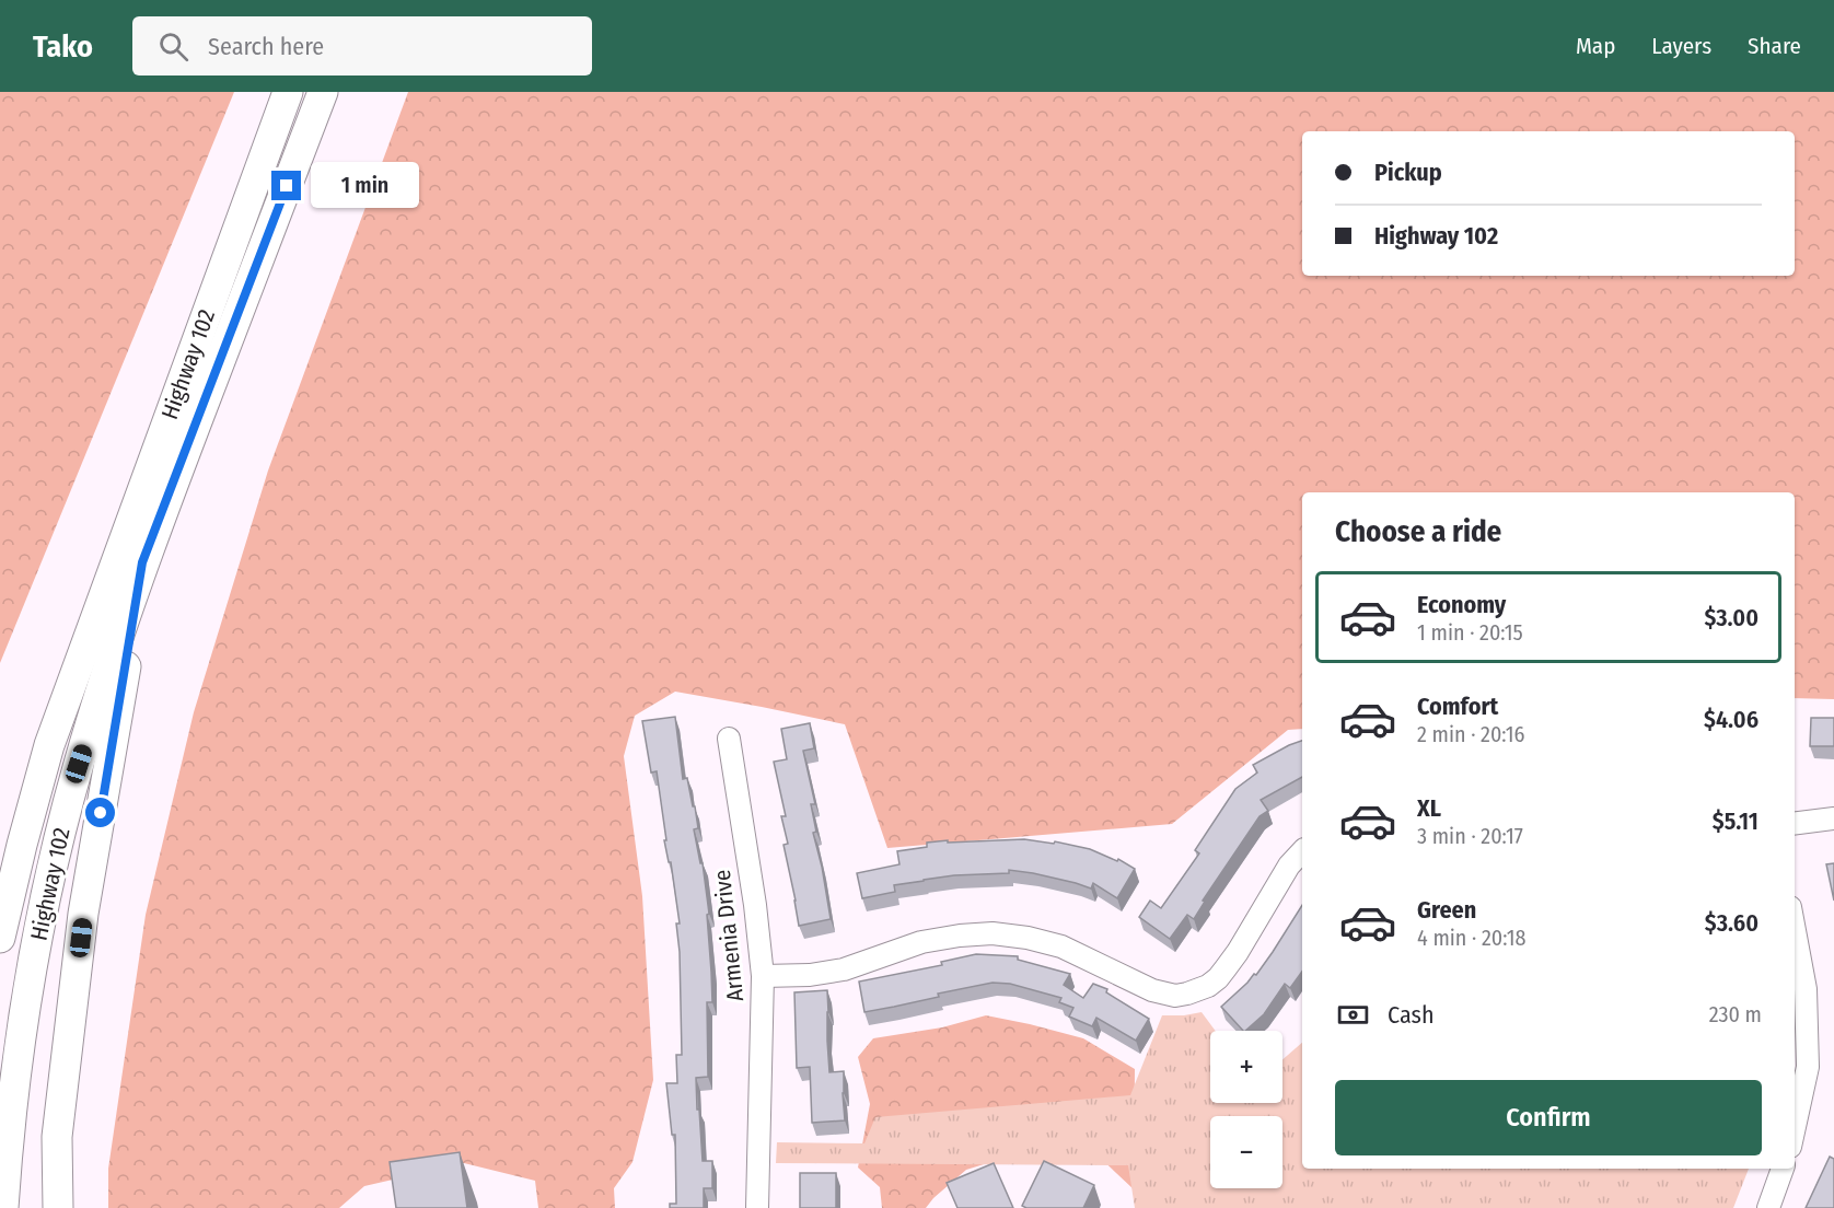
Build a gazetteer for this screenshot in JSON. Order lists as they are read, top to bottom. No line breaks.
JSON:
{"streets":{"highway":["Highway 102"],"street":["Armenia Drive"]},"page":{"header":"Tako","search":"Search here","nav":["Map","Layers","Share"],"banner":["Pickup","Highway 102"],"bubble":"1 min","heading":"Choose a ride","list":[{"name":"Economy","note":"1 min · 20:15","value":"$3.00"},{"name":"Comfort","note":"2 min · 20:16","value":"$4.06"},{"name":"XL","note":"3 min · 20:17","value":"$5.11"},{"name":"Green","note":"4 min · 20:18","value":"$3.60"}],"pay":["Cash","230 m"],"map_buttons":["+","−"],"buttons":"Confirm"}}
